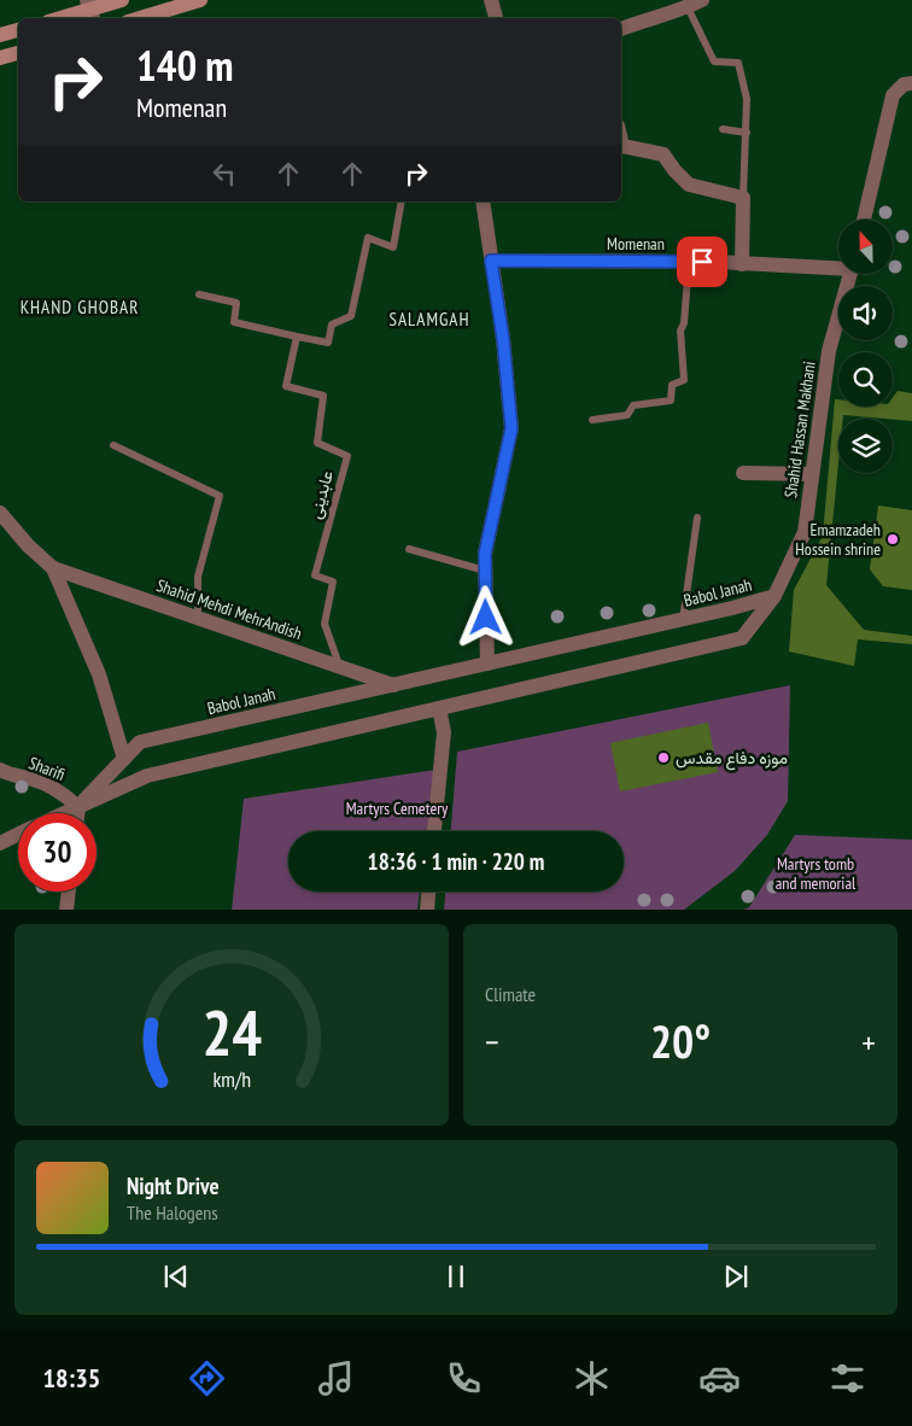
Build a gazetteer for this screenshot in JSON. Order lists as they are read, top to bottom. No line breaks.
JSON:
{"streets":{"street":["Momenan","Shahid Hassan Makhani","Babol Janah","Shahid Mehdi MehrAndish","Sharifi"],"lane":["عابدینی"]},"crossings":[["Shahid Hassan Makhani","Babol Janah"],["عابدینی","Shahid Mehdi MehrAndish"],["Babol Janah","Shahid Mehdi MehrAndish"],["Babol Janah","Sharifi"]],"districts":["KHAND GHOBAR","SALAMGAH"],"parks":["Martyrs Cemetery","Martyrs tomb and memorial"],"places":["Emamzadeh Hossein shrine","موزه دفاع مقدس"],"north":"top","page":{"turn":["140 m","Momenan"],"limit":"30","trip":"18:36 · 1 min · 220 m","tile":"Climate","heat":["−","20°","+"],"song":["Night Drive","The Halogens"],"tabs":"18:35","gauge":["24","km/h"]}}
